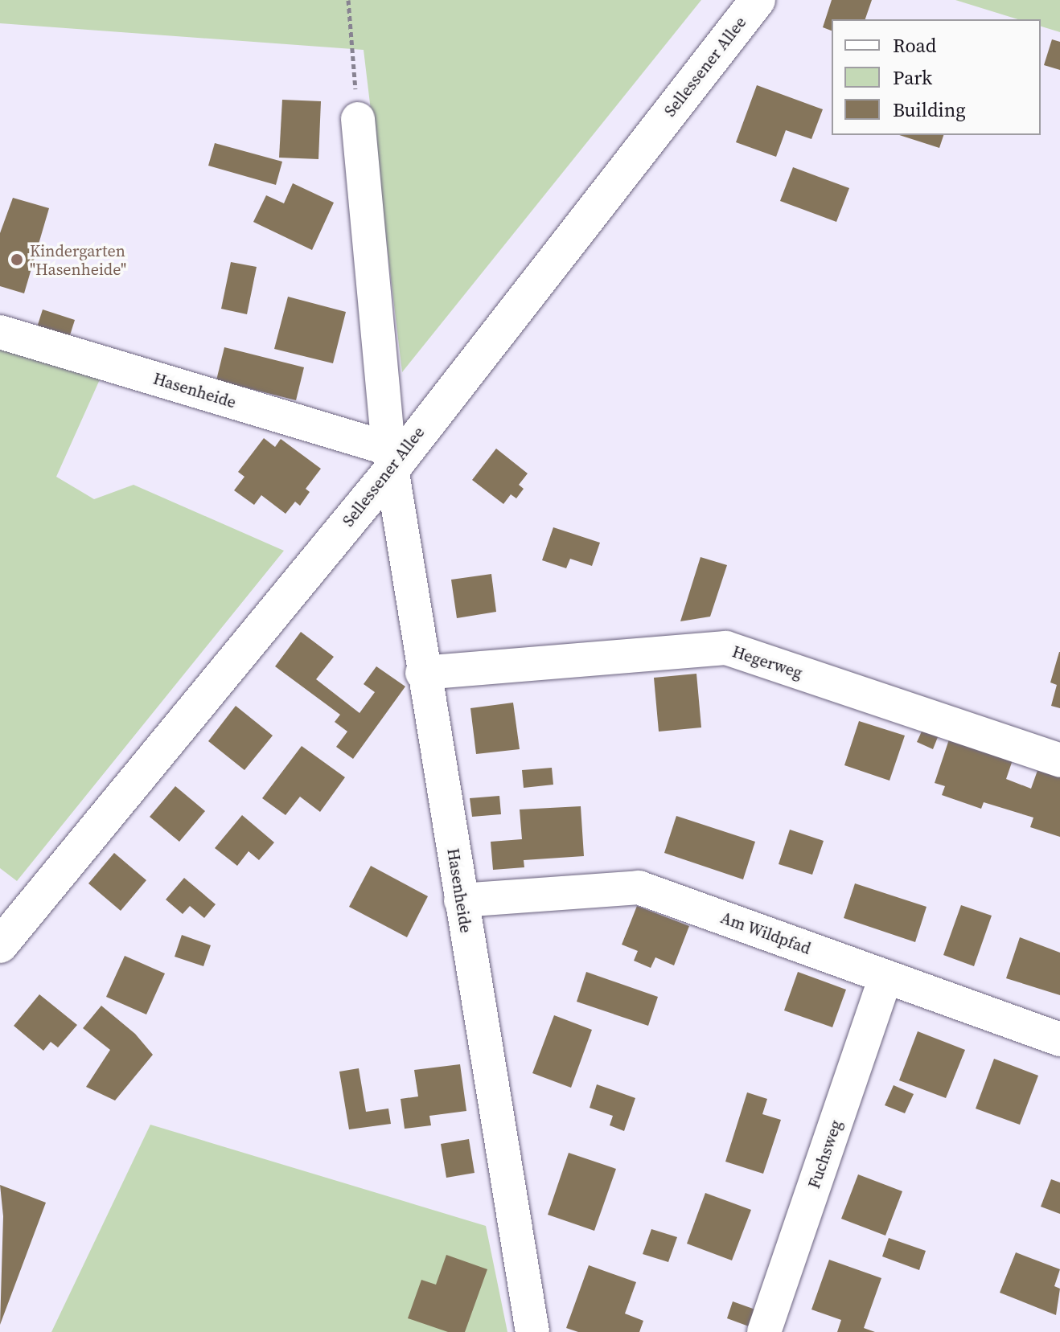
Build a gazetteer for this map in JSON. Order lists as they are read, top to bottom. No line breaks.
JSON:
{"streets":{"main road":["Sellessener Allee"],"street":["Hasenheide","Hegerweg","Am Wildpfad","Fuchsweg"]},"crossings":[["Sellessener Allee","Hasenheide"],["Hasenheide","Hegerweg"],["Hasenheide","Am Wildpfad"],["Am Wildpfad","Fuchsweg"]],"places":["Kindergarten \"Hasenheide\""],"legend":["Road","Park","Building"]}
